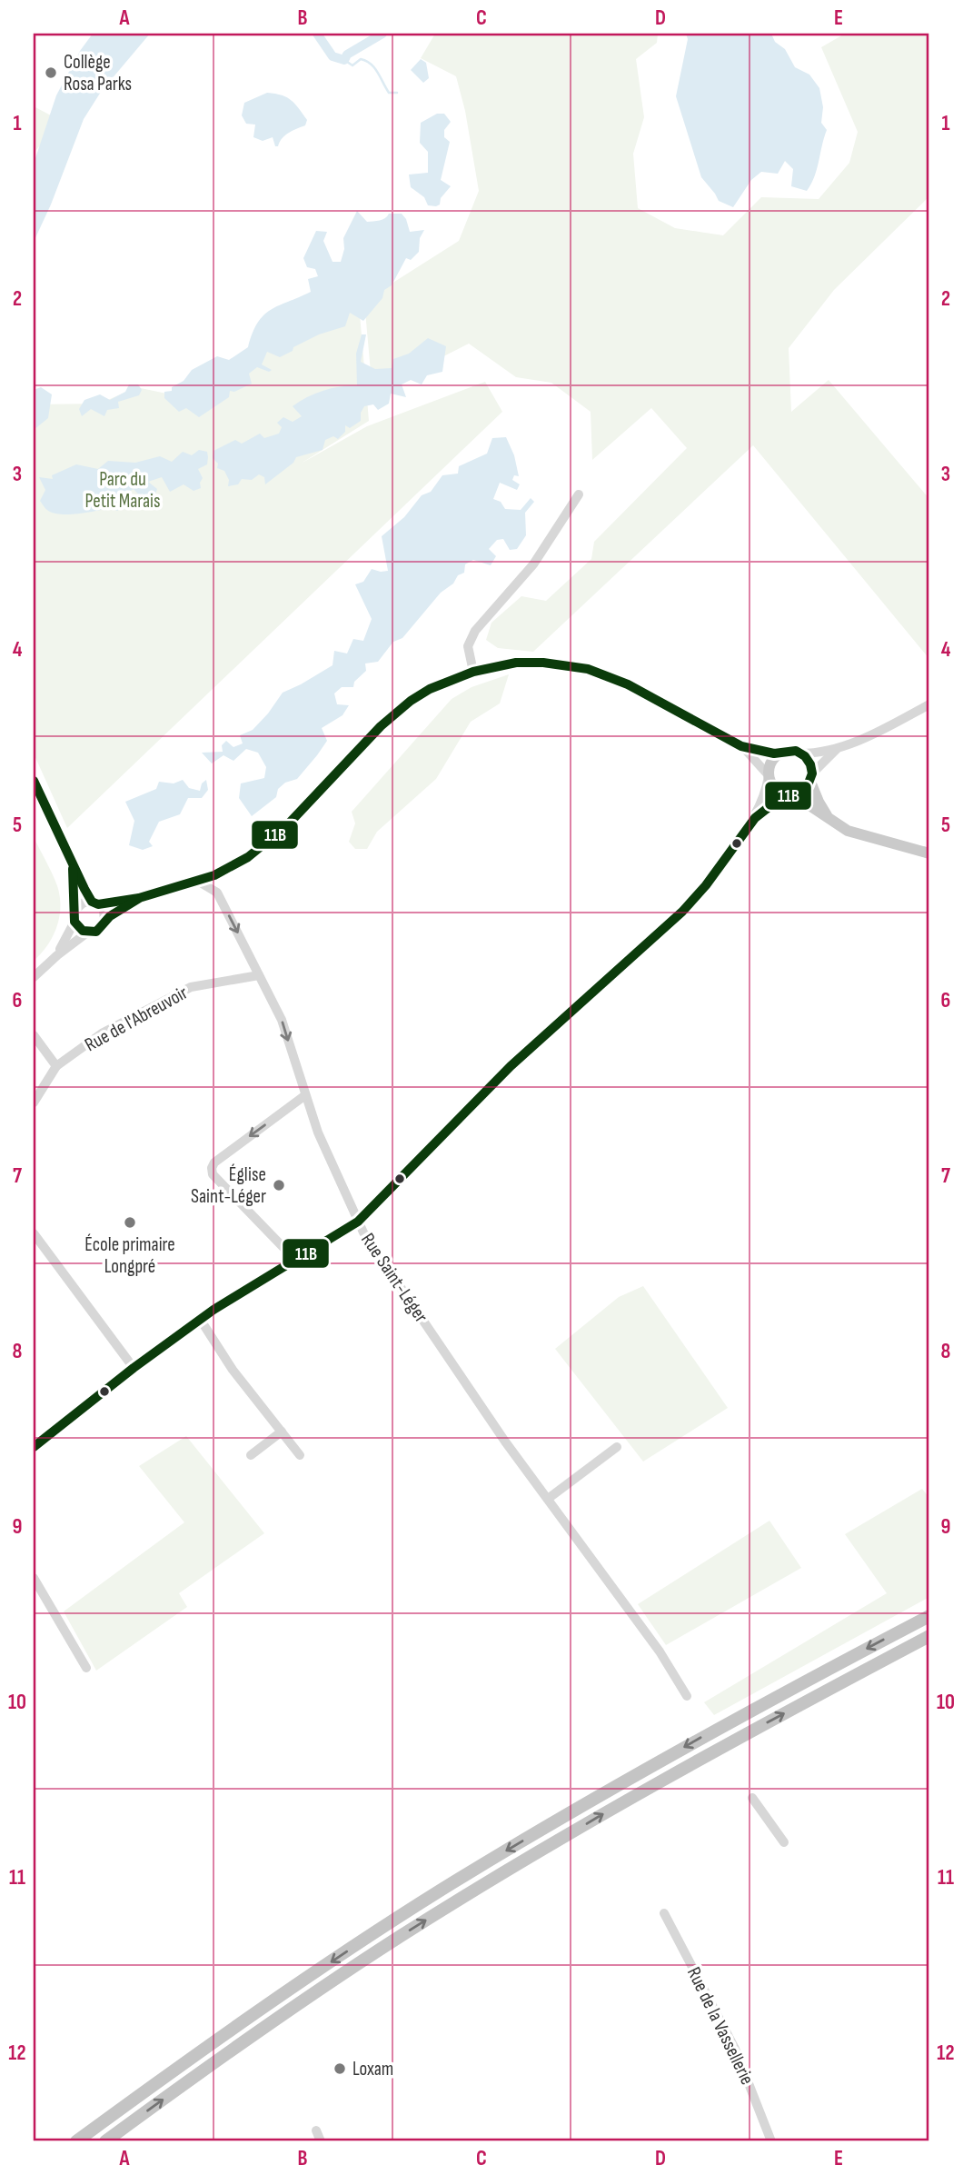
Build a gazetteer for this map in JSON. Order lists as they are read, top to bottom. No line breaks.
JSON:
{"streets":{"street":["Rue de l'Abreuvoir","Rue Saint-Léger","Rue de la Vassellerie"]},"crossings":[["Rue de l'Abreuvoir","Rue Saint-Léger"]],"parks":["Parc du Petit Marais"],"places":["Collège Rosa Parks","Église Saint-Léger","École primaire Longpré","Loxam"],"lines":["transit line 11B"],"grid":{"columns":["A","B","C","D","E"],"rows":["1","2","3","4","5","6","7","8","9","10","11","12"]}}
